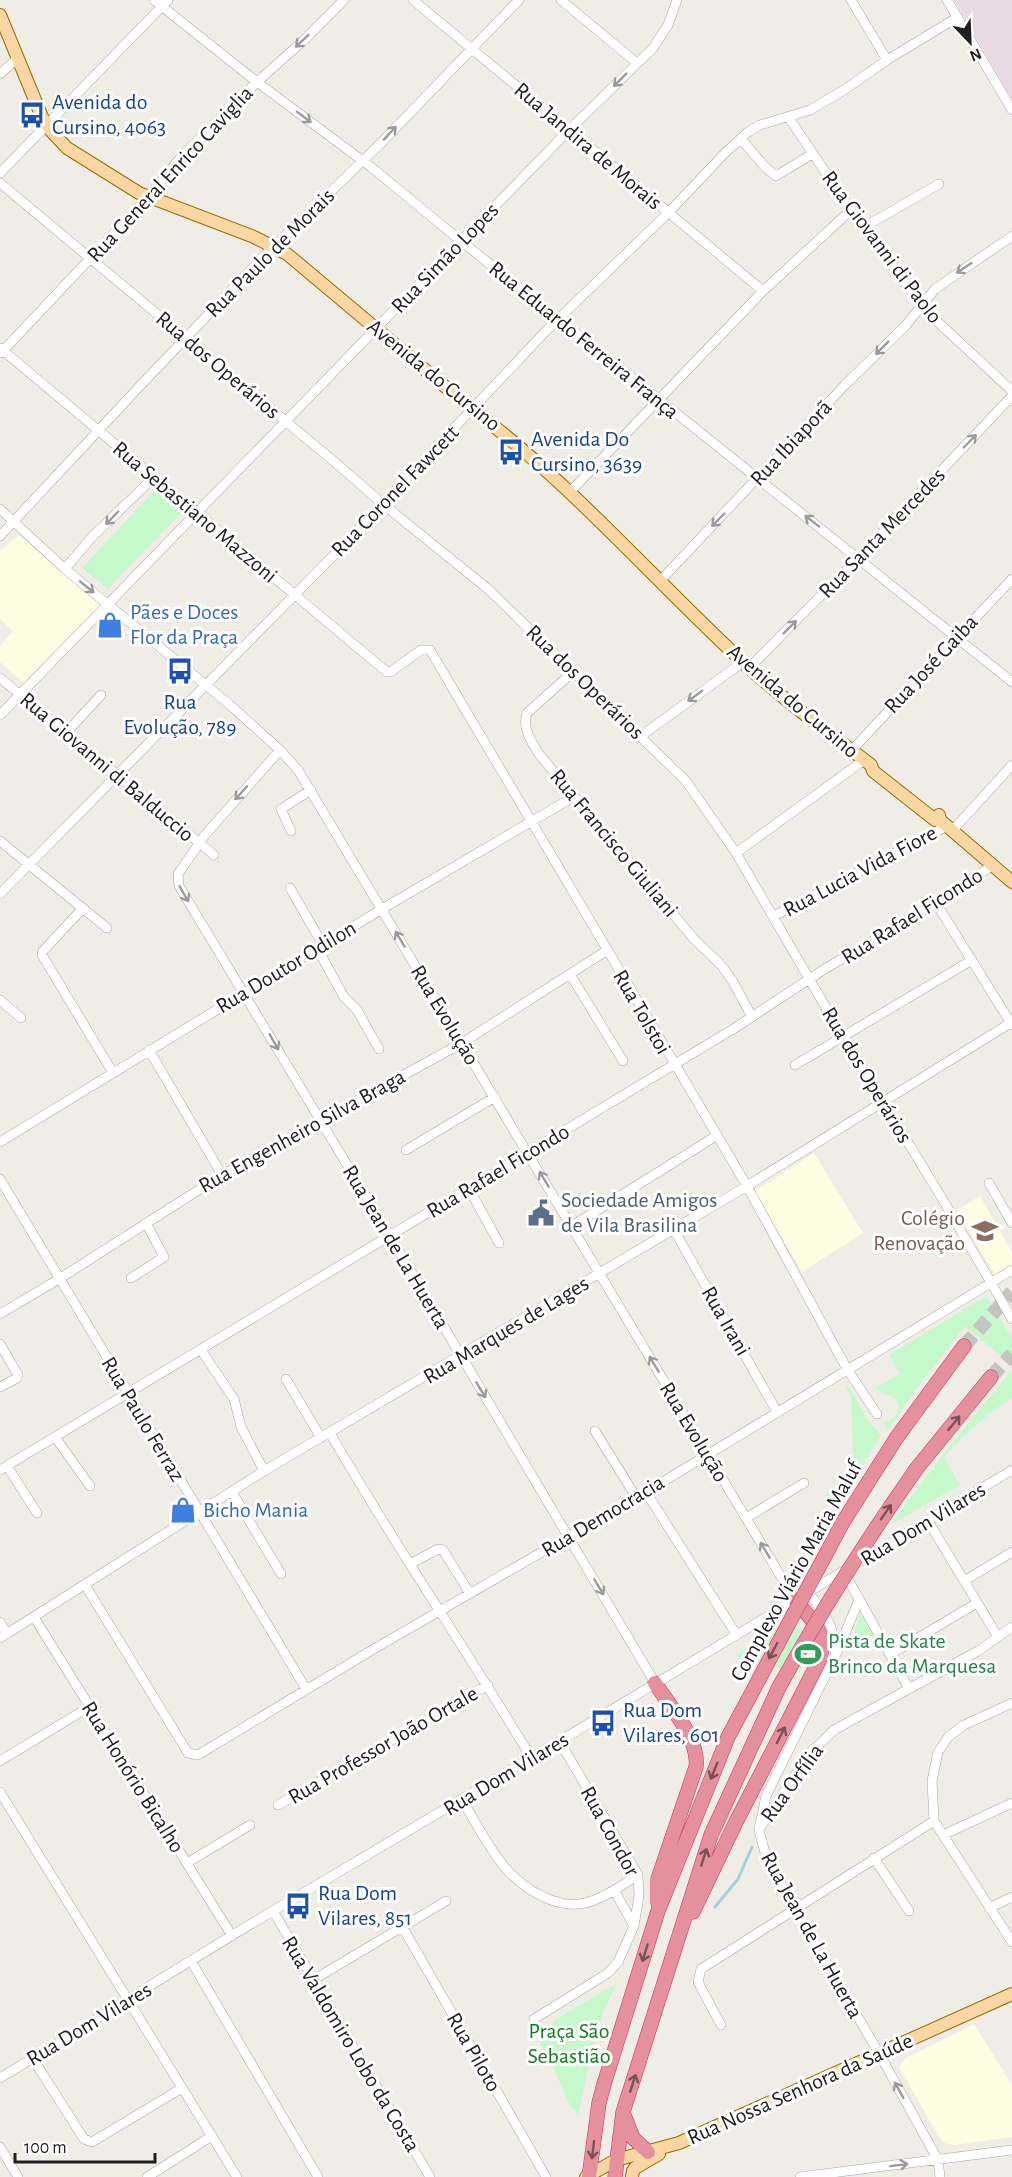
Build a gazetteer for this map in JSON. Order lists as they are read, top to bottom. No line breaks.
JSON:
{"streets":{"highway":["Complexo Viário Maria Maluf"],"main road":["Avenida do Cursino","Rua Nossa Senhora da Saúde"],"street":["Rua Jandira de Morais","Rua General Enrico Caviglia","Rua Giovanni di Paolo","Rua Paulo de Morais","Rua Simão Lopes","Rua Eduardo Ferreira França","Rua dos Operários","Rua Ibiaporã","Rua Coronel Fawcett","Rua Sebastiano Mazzoni","Rua Santa Mercedes","Rua José Gaiba","Rua Giovanni di Balduccio","Rua Francisco Giuliani","Rua Lucia Vida Fiore","Rua Rafael Ficondo","Rua Doutor Odilon","Rua Tolstoi","Rua Evolução","Rua Engenheiro Silva Braga","Rua Jean de La Huerta","Rua Irani","Rua Marques de Lages","Rua Paulo Ferraz","Rua Democracia","Rua Dom Vilares","Rua Professor João Ortale","Rua Honório Bicalho","Rua Orfília","Rua Condor","Rua Valdomiro Lobo da Costa","Rua Piloto"]},"crossings":[["Rua Jandira de Morais","Rua Paulo de Morais"],["Rua Jandira de Morais","Rua Simão Lopes"],["Rua Jandira de Morais","Rua Coronel Fawcett"],["Rua General Enrico Caviglia","Rua Eduardo Ferreira França"],["Rua General Enrico Caviglia","Rua dos Operários"],["Rua General Enrico Caviglia","Avenida do Cursino"],["Rua General Enrico Caviglia","Rua Sebastiano Mazzoni"],["Rua Giovanni di Paolo","Rua Ibiaporã"],["Rua Giovanni di Paolo","Rua Coronel Fawcett"],["Rua Paulo de Morais","Rua Eduardo Ferreira França"],["Rua Paulo de Morais","Rua dos Operários"],["Rua Paulo de Morais","Avenida do Cursino"],["Rua Paulo de Morais","Rua Sebastiano Mazzoni"],["Rua Paulo de Morais","Rua Evolução"],["Rua Simão Lopes","Rua Eduardo Ferreira França"],["Rua Simão Lopes","Rua dos Operários"],["Rua Simão Lopes","Avenida do Cursino"],["Rua Simão Lopes","Rua Sebastiano Mazzoni"],["Rua Simão Lopes","Rua Giovanni di Balduccio"],["Rua Simão Lopes","Rua Evolução"],["Rua Eduardo Ferreira França","Rua Ibiaporã"],["Rua Eduardo Ferreira França","Rua Coronel Fawcett"],["Rua Eduardo Ferreira França","Rua Santa Mercedes"],["Rua Eduardo Ferreira França","Rua José Gaiba"],["Rua dos Operários","Rua Coronel Fawcett"],["Rua dos Operários","Rua Santa Mercedes"],["Rua dos Operários","Rua Francisco Giuliani"],["Rua dos Operários","Rua Lucia Vida Fiore"],["Rua dos Operários","Rua Rafael Ficondo"],["Rua dos Operários","Rua Marques de Lages"],["Rua dos Operários","Rua Democracia"],["Avenida do Cursino","Rua Ibiaporã"],["Avenida do Cursino","Rua Coronel Fawcett"],["Avenida do Cursino","Rua Santa Mercedes"],["Avenida do Cursino","Rua José Gaiba"],["Avenida do Cursino","Rua Lucia Vida Fiore"],["Avenida do Cursino","Rua Rafael Ficondo"],["Rua Coronel Fawcett","Rua Sebastiano Mazzoni"],["Rua Coronel Fawcett","Rua Giovanni di Balduccio"],["Rua Coronel Fawcett","Rua Evolução"],["Rua Sebastiano Mazzoni","Rua Tolstoi"],["Rua Giovanni di Balduccio","Rua Jean de La Huerta"],["Rua Francisco Giuliani","Rua Rafael Ficondo"],["Rua Francisco Giuliani","Rua Doutor Odilon"],["Rua Rafael Ficondo","Rua Tolstoi"],["Rua Rafael Ficondo","Rua Evolução"],["Rua Rafael Ficondo","Rua Jean de La Huerta"],["Rua Rafael Ficondo","Rua Paulo Ferraz"],["Rua Doutor Odilon","Rua Tolstoi"],["Rua Doutor Odilon","Rua Evolução"],["Rua Doutor Odilon","Rua Jean de La Huerta"],["Rua Tolstoi","Rua Engenheiro Silva Braga"],["Rua Tolstoi","Rua Marques de Lages"],["Rua Tolstoi","Rua Democracia"],["Rua Evolução","Rua Engenheiro Silva Braga"],["Rua Evolução","Rua Marques de Lages"],["Rua Evolução","Rua Democracia"],["Rua Evolução","Rua Dom Vilares"],["Rua Engenheiro Silva Braga","Rua Jean de La Huerta"],["Rua Engenheiro Silva Braga","Rua Paulo Ferraz"],["Rua Jean de La Huerta","Rua Marques de Lages"],["Rua Jean de La Huerta","Rua Democracia"],["Rua Jean de La Huerta","Rua Dom Vilares"],["Rua Jean de La Huerta","Rua Orfília"],["Rua Jean de La Huerta","Rua Nossa Senhora da Saúde"],["Rua Irani","Rua Marques de Lages"],["Rua Irani","Rua Democracia"],["Rua Marques de Lages","Rua Paulo Ferraz"],["Rua Marques de Lages","Rua Democracia"],["Rua Marques de Lages","Rua Honório Bicalho"],["Rua Paulo Ferraz","Rua Democracia"],["Rua Dom Vilares","Rua Honório Bicalho"],["Rua Dom Vilares","Rua Condor"],["Rua Dom Vilares","Rua Valdomiro Lobo da Costa"],["Complexo Viário Maria Maluf","Rua Nossa Senhora da Saúde"]],"one_way":["Rua Ibiaporã"],"parks":["Praça São Sebastião"],"places":{"bus stop":["Avenida do Cursino, 4063","Avenida Do Cursino, 3639","Rua Evolução, 789","Rua Dom Vilares, 601","Rua Dom Vilares, 851"],"shop":["Pães e Doces Flor da Praça","Bicho Mania"],"public building":["Sociedade Amigos de Vila Brasilina"],"school or university":["Colégio Renovação"],"sports":["Pista de Skate Brinco da Marquesa"]},"scale_bar":"100 m","north":"bottom right"}
